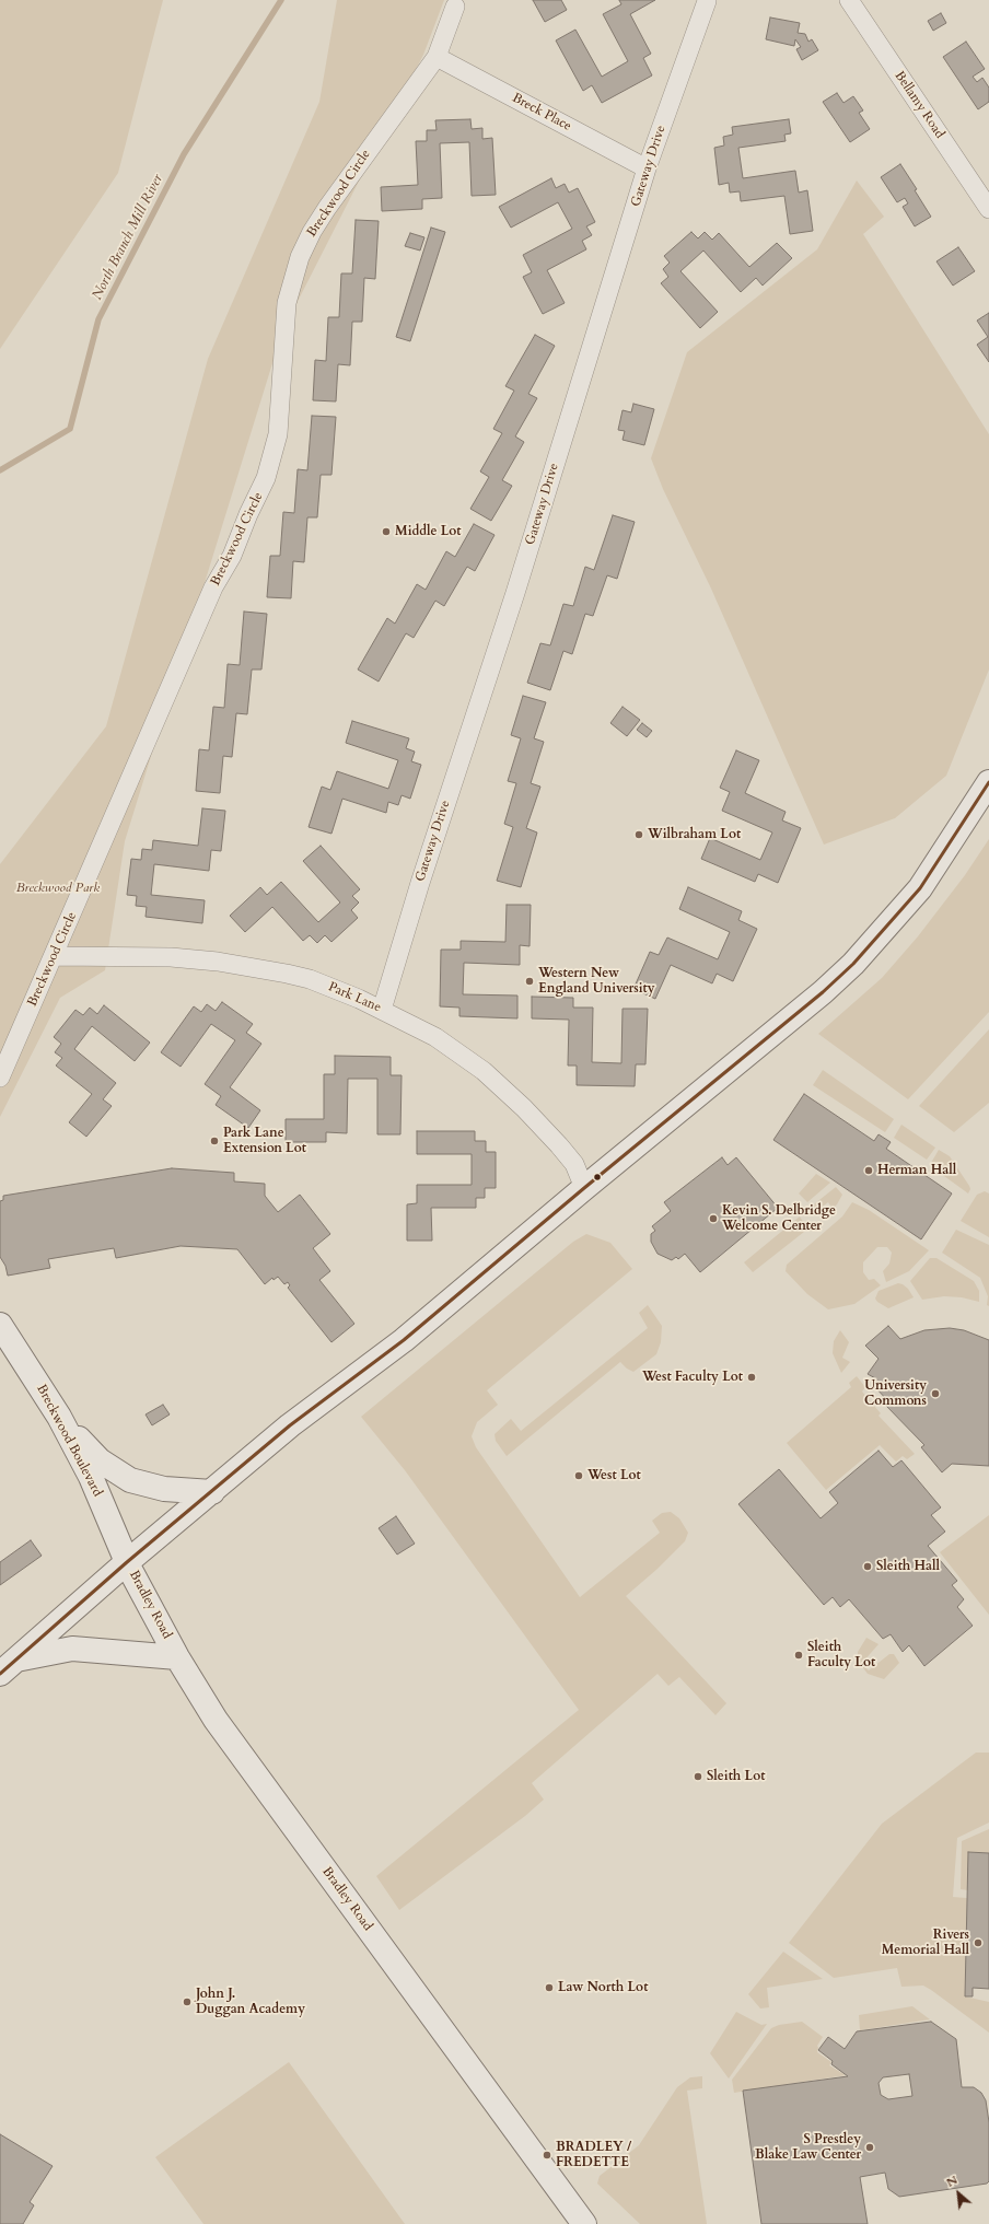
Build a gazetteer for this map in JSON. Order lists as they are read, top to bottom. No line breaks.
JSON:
{"streets":{"main road":["Breckwood Boulevard","Bradley Road"],"street":["Bellamy Road","Breck Place","Gateway Drive","Breckwood Circle","Park Lane"]},"crossings":[["Breck Place","Gateway Drive"],["Breck Place","Breckwood Circle"],["Gateway Drive","Park Lane"],["Breckwood Circle","Park Lane"],["Breckwood Boulevard","Bradley Road"]],"water":["North Branch Mill River"],"parks":["Breckwood Park"],"places":["Middle Lot","Wilbraham Lot","Western New England University","Park Lane Extension Lot","Herman Hall","Kevin S. Delbridge Welcome Center","West Faculty Lot","University Commons","West Lot","Sleith Hall","Sleith Faculty Lot","Sleith Lot","Rivers Memorial Hall","Law North Lot","John J. Duggan Academy","S Prestley Blake Law Center","BRADLEY / FREDETTE"],"north":"top left"}
